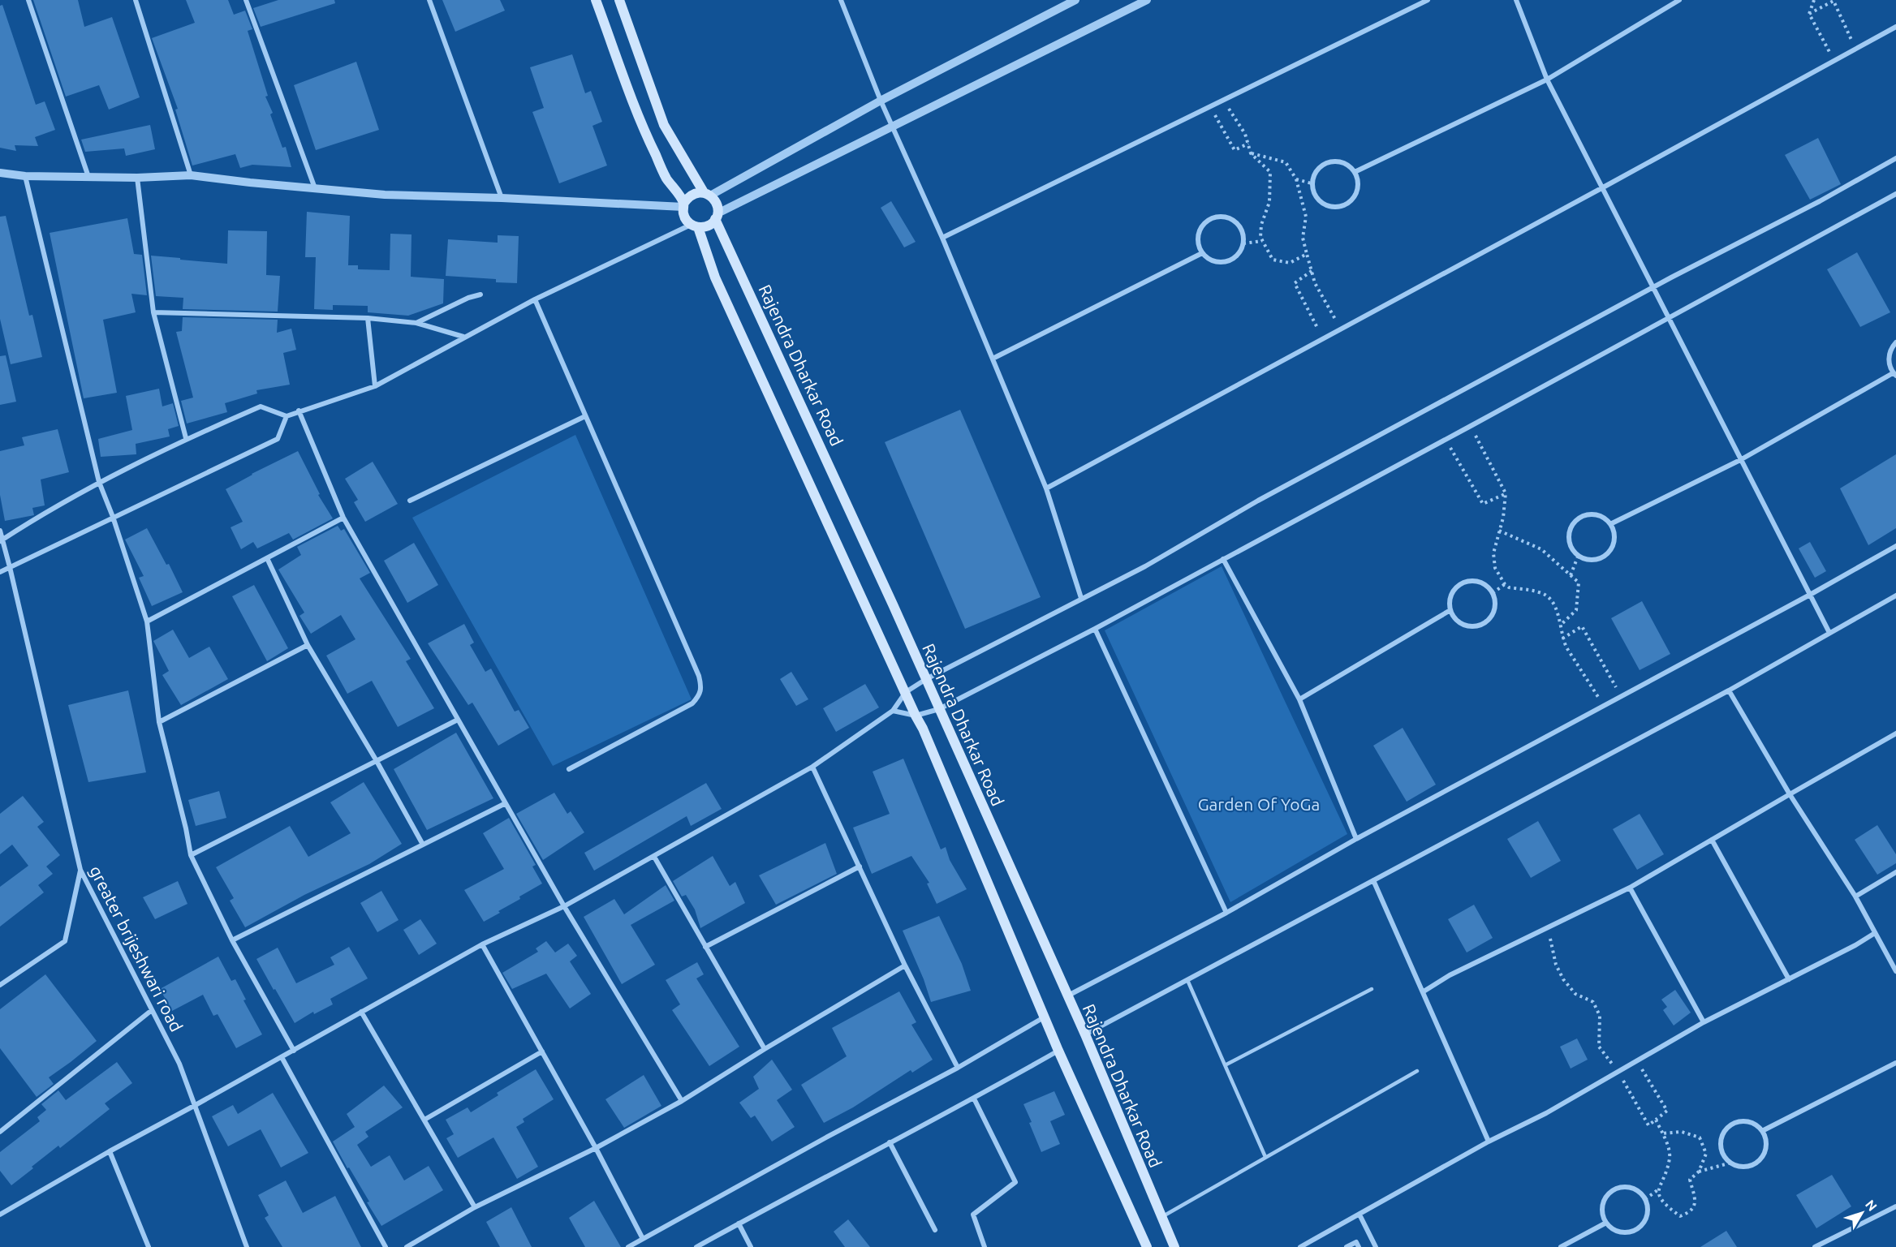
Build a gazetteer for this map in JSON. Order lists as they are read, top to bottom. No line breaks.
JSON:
{"streets":{"main road":["Rajendra Dharkar Road"],"street":["greater brijeshwari road"]},"parks":["Garden Of YoGa"],"north":"top right"}
